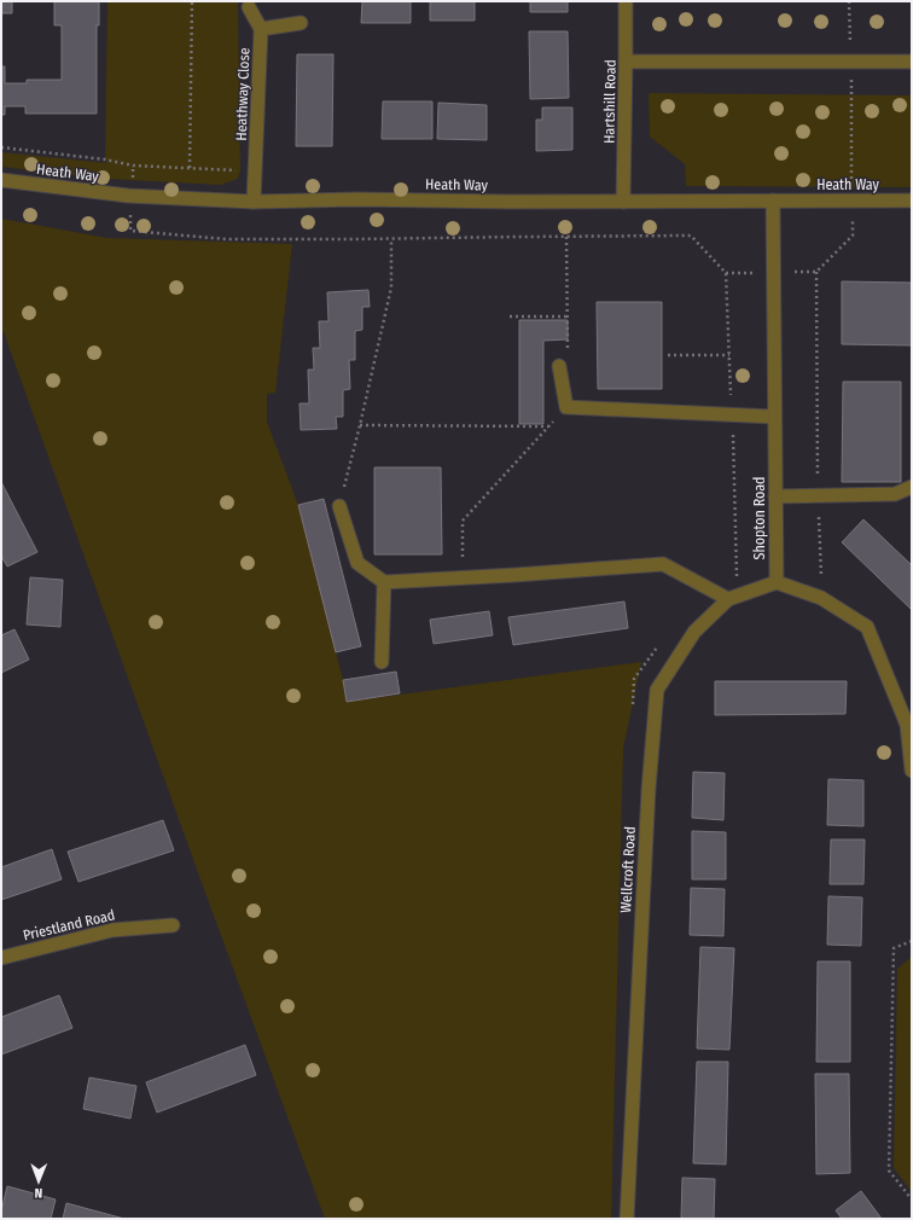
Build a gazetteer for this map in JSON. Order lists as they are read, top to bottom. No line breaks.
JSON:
{"streets":{"street":["Heathway Close","Hartshill Road","Heath Way","Shopton Road","Wellcroft Road","Priestland Road"]},"crossings":[["Heathway Close","Heath Way"],["Hartshill Road","Heath Way"],["Heath Way","Shopton Road"],["Shopton Road","Wellcroft Road"]],"north":"bottom"}
